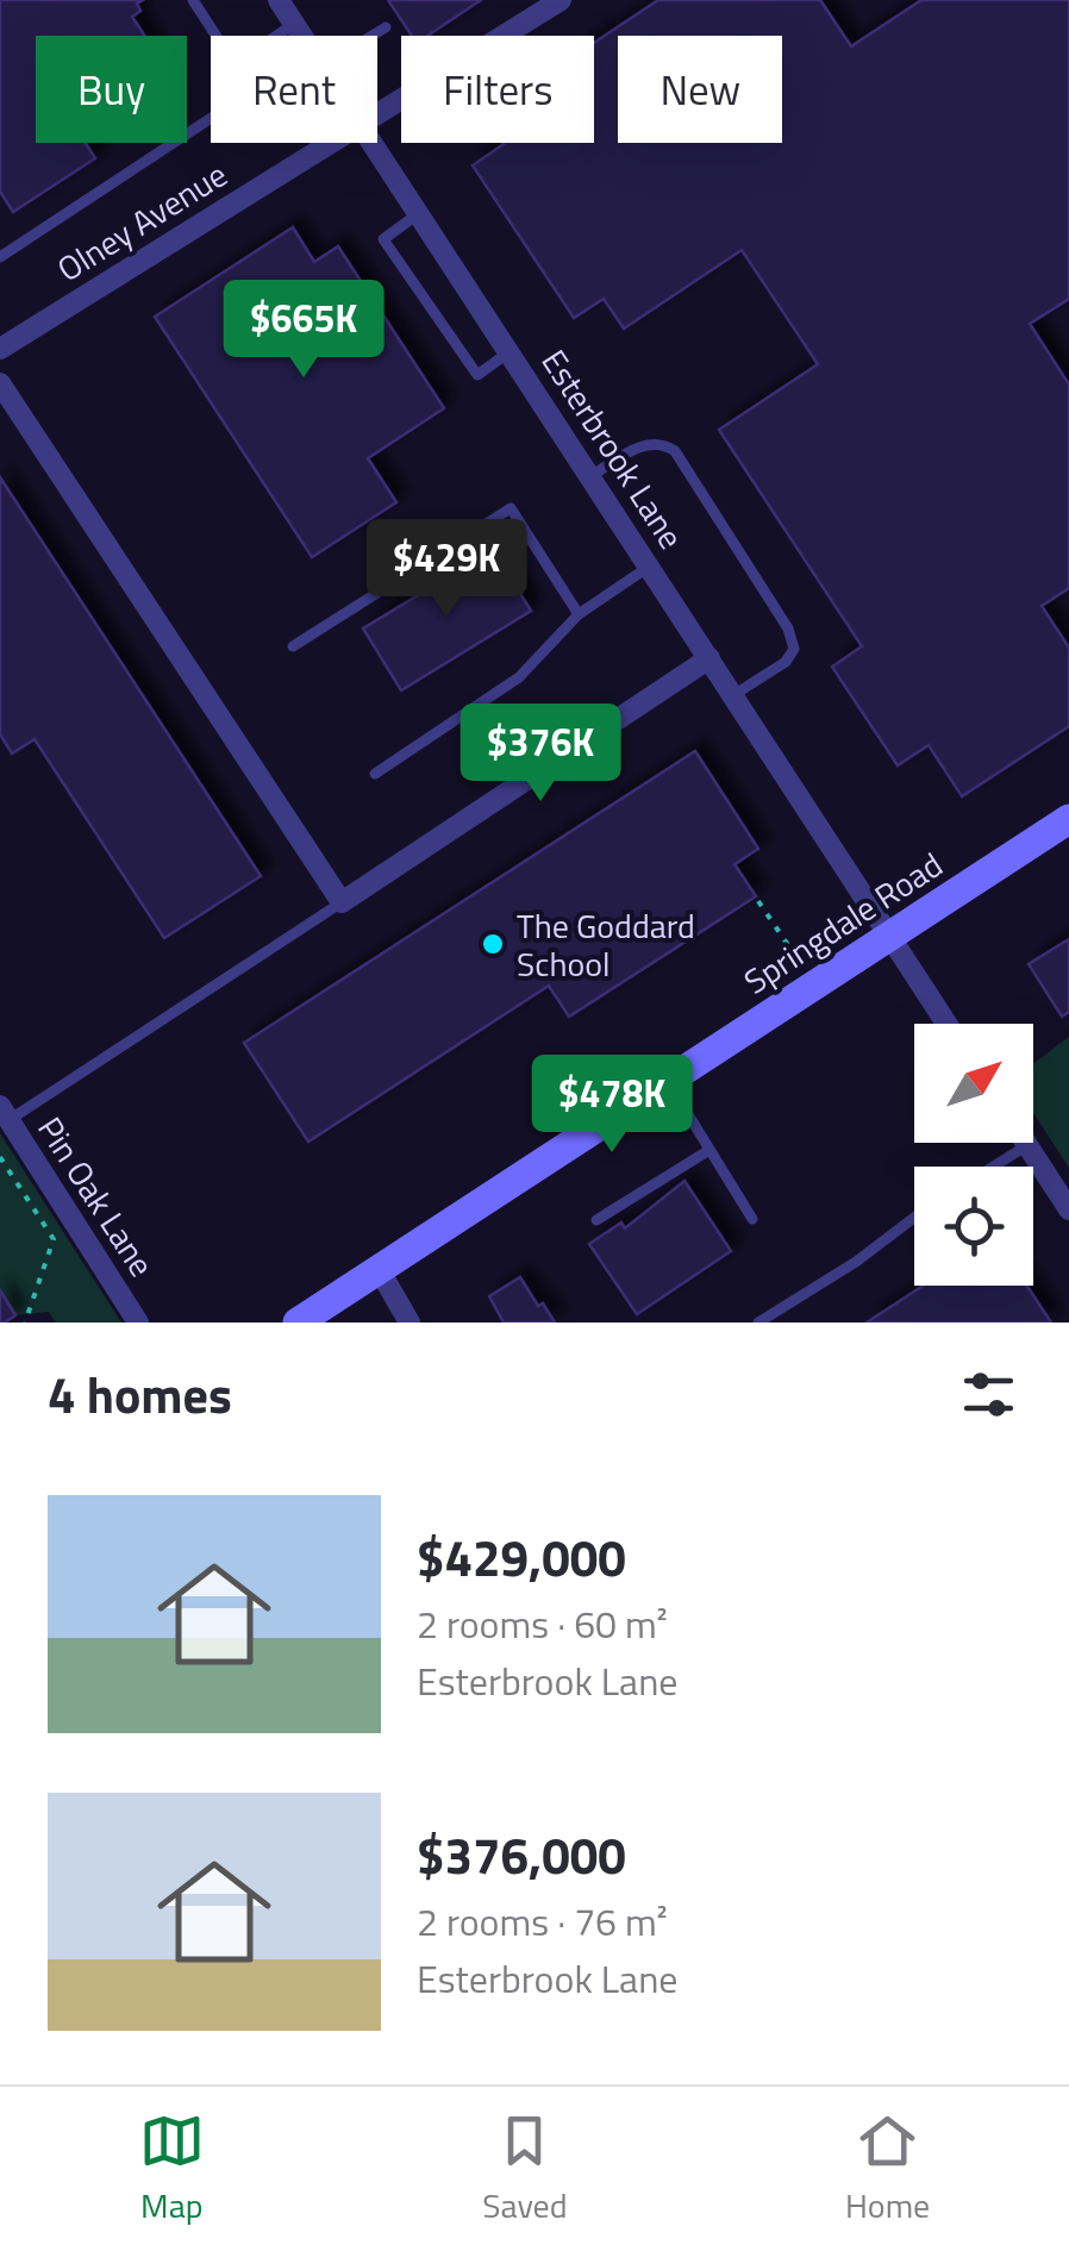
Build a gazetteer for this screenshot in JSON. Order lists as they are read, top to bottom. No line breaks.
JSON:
{"streets":{"main road":["Springdale Road"],"street":["Olney Avenue","Esterbrook Lane","Pin Oak Lane"]},"crossings":[["Esterbrook Lane","Springdale Road"]],"places":["The Goddard School"],"north":"top right","page":{"chip":["Buy","Rent","Filters","New"],"price":["$665K","$429K","$376K","$478K"],"heading":"4 homes","list":[{"name":"$429,000","note":"2 rooms · 60 m² · Esterbrook Lane"},{"name":"$376,000","note":"2 rooms · 76 m² · Esterbrook Lane"}],"tabs":["Map","Saved","Home"]}}
